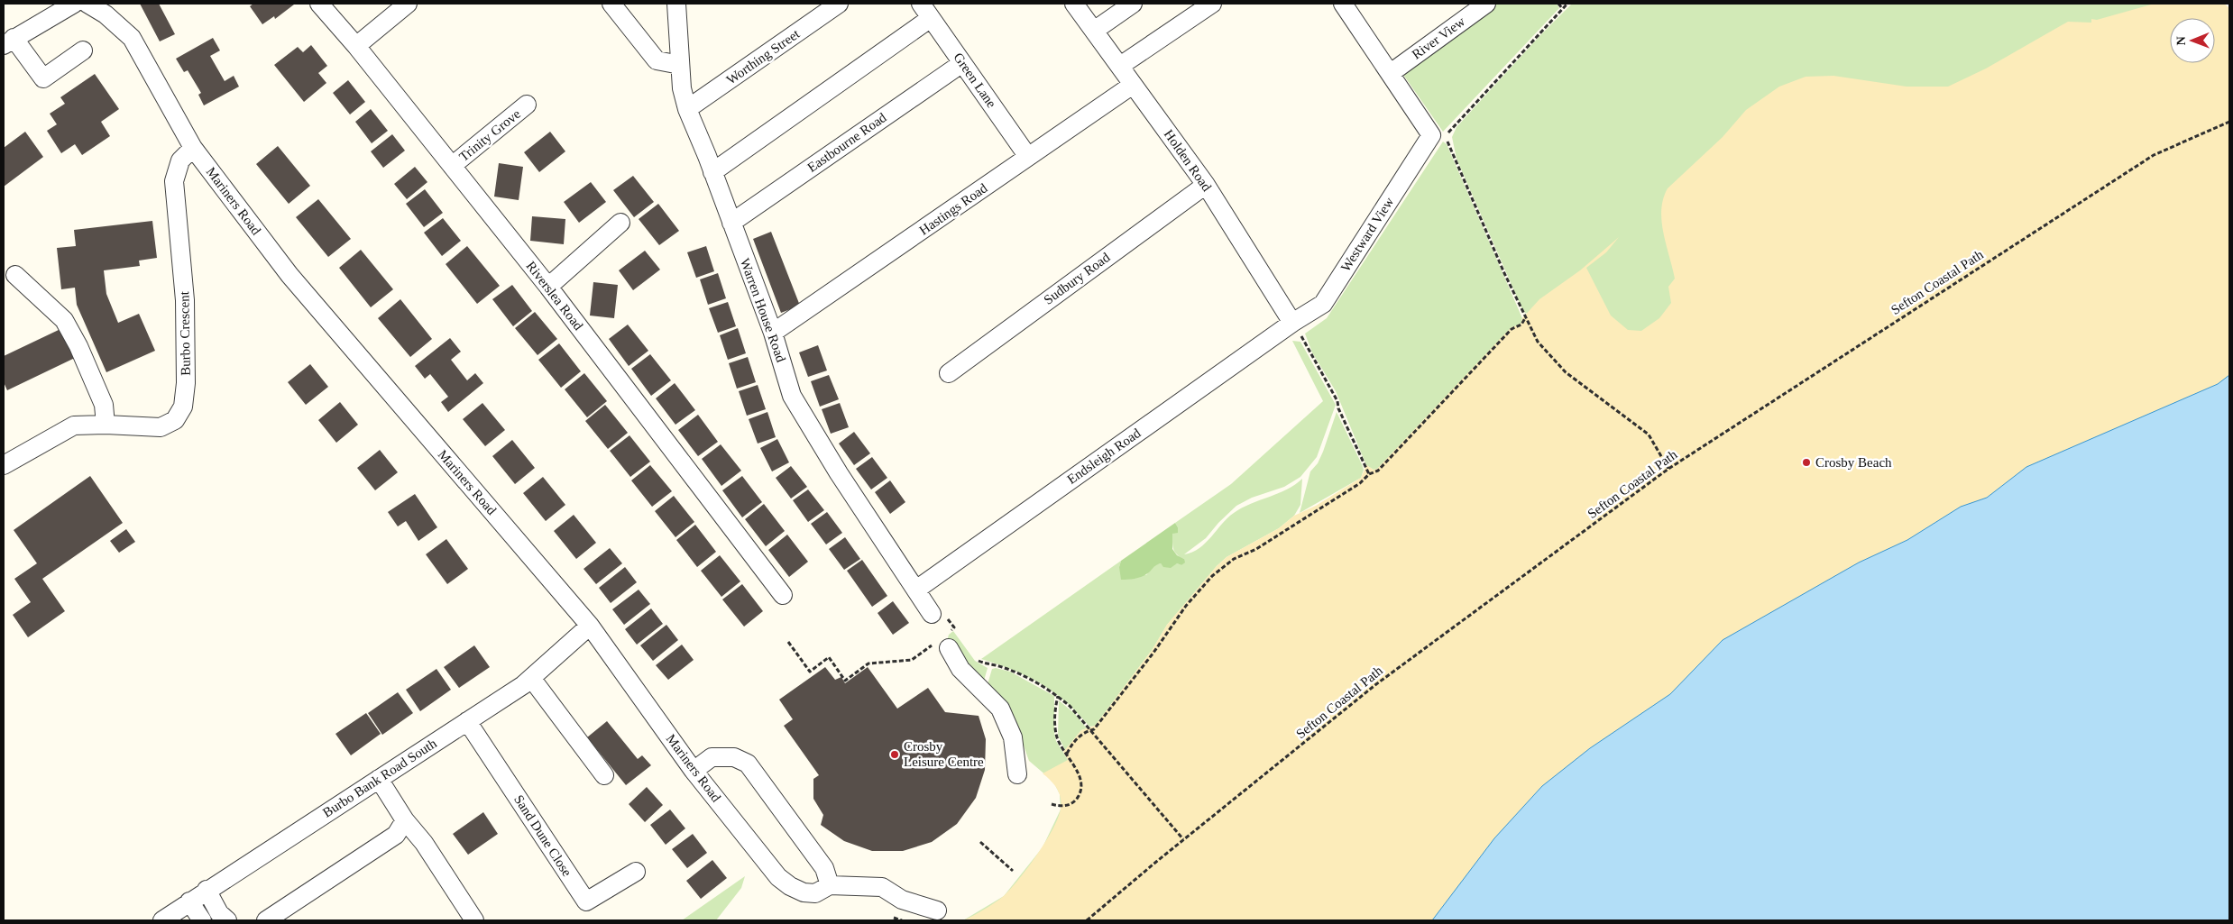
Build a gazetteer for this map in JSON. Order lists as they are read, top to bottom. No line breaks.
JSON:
{"streets":{"street":["River View","Worthing Street","Green Lane","Trinity Grove","Eastbourne Road","Holden Road","Mariners Road","Hastings Road","Westward View","Sudbury Road","Riverslea Road","Warren House Road","Burbo Crescent","Endsleigh Road","Burbo Bank Road South","Sand Dune Close"],"path":["Sefton Coastal Path"]},"crossings":[["River View","Westward View"],["Worthing Street","Warren House Road"],["Green Lane","Eastbourne Road"],["Green Lane","Hastings Road"],["Trinity Grove","Riverslea Road"],["Eastbourne Road","Warren House Road"],["Holden Road","Hastings Road"],["Holden Road","Westward View"],["Holden Road","Sudbury Road"],["Holden Road","Endsleigh Road"],["Mariners Road","Burbo Crescent"],["Mariners Road","Burbo Bank Road South"],["Hastings Road","Warren House Road"],["Westward View","Endsleigh Road"],["Warren House Road","Endsleigh Road"],["Burbo Bank Road South","Sand Dune Close"]],"places":["Crosby Beach","Crosby Leisure Centre"],"north":"left"}
